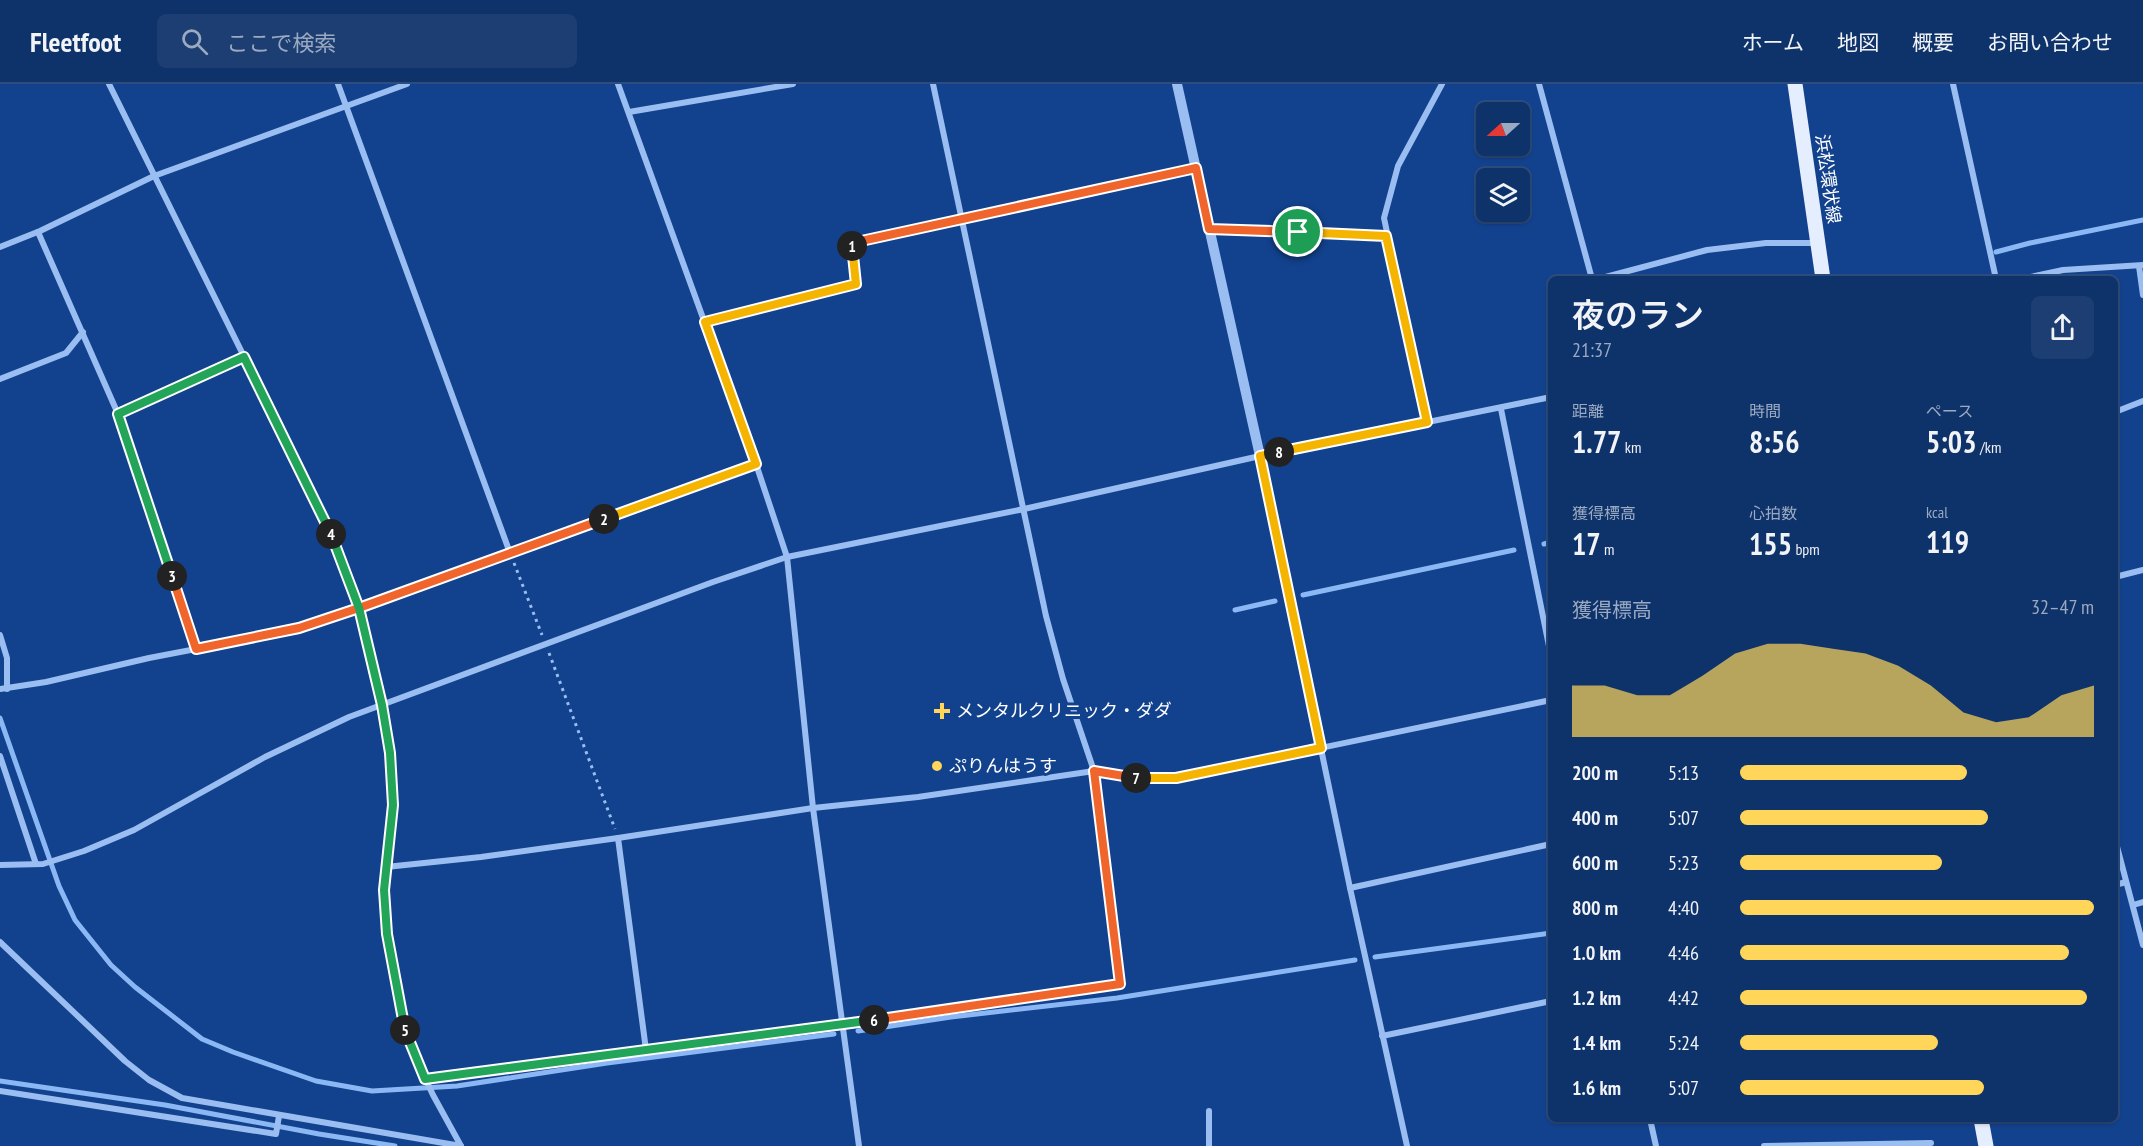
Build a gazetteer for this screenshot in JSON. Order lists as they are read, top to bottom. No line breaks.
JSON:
{"streets":{"main road":["浜松環状線"]},"places":{"health":["メンタルクリニック・ダダ"],"other":["ぷりんはうす"]},"north":"left","page":{"header":"Fleetfoot","search":"ここで検索","nav":["ホーム","地図","概要","お問い合わせ"],"pins":["1","8","2","4","3","7","6","5"],"heading":["夜のラン","21:37"],"stats":[["距離","1.77 km"],["時間","8:56"],["ペース","5:03 /km"],["獲得標高","17 m"],["心拍数","155 bpm"],["kcal","119"]],"chart":["獲得標高","32–47 m"],"list":[{"name":"200 m","note":"5:13"},{"name":"400 m","note":"5:07"},{"name":"600 m","note":"5:23"},{"name":"800 m","note":"4:40"},{"name":"1.0 km","note":"4:46"},{"name":"1.2 km","note":"4:42"},{"name":"1.4 km","note":"5:24"},{"name":"1.6 km","note":"5:07"}]}}
